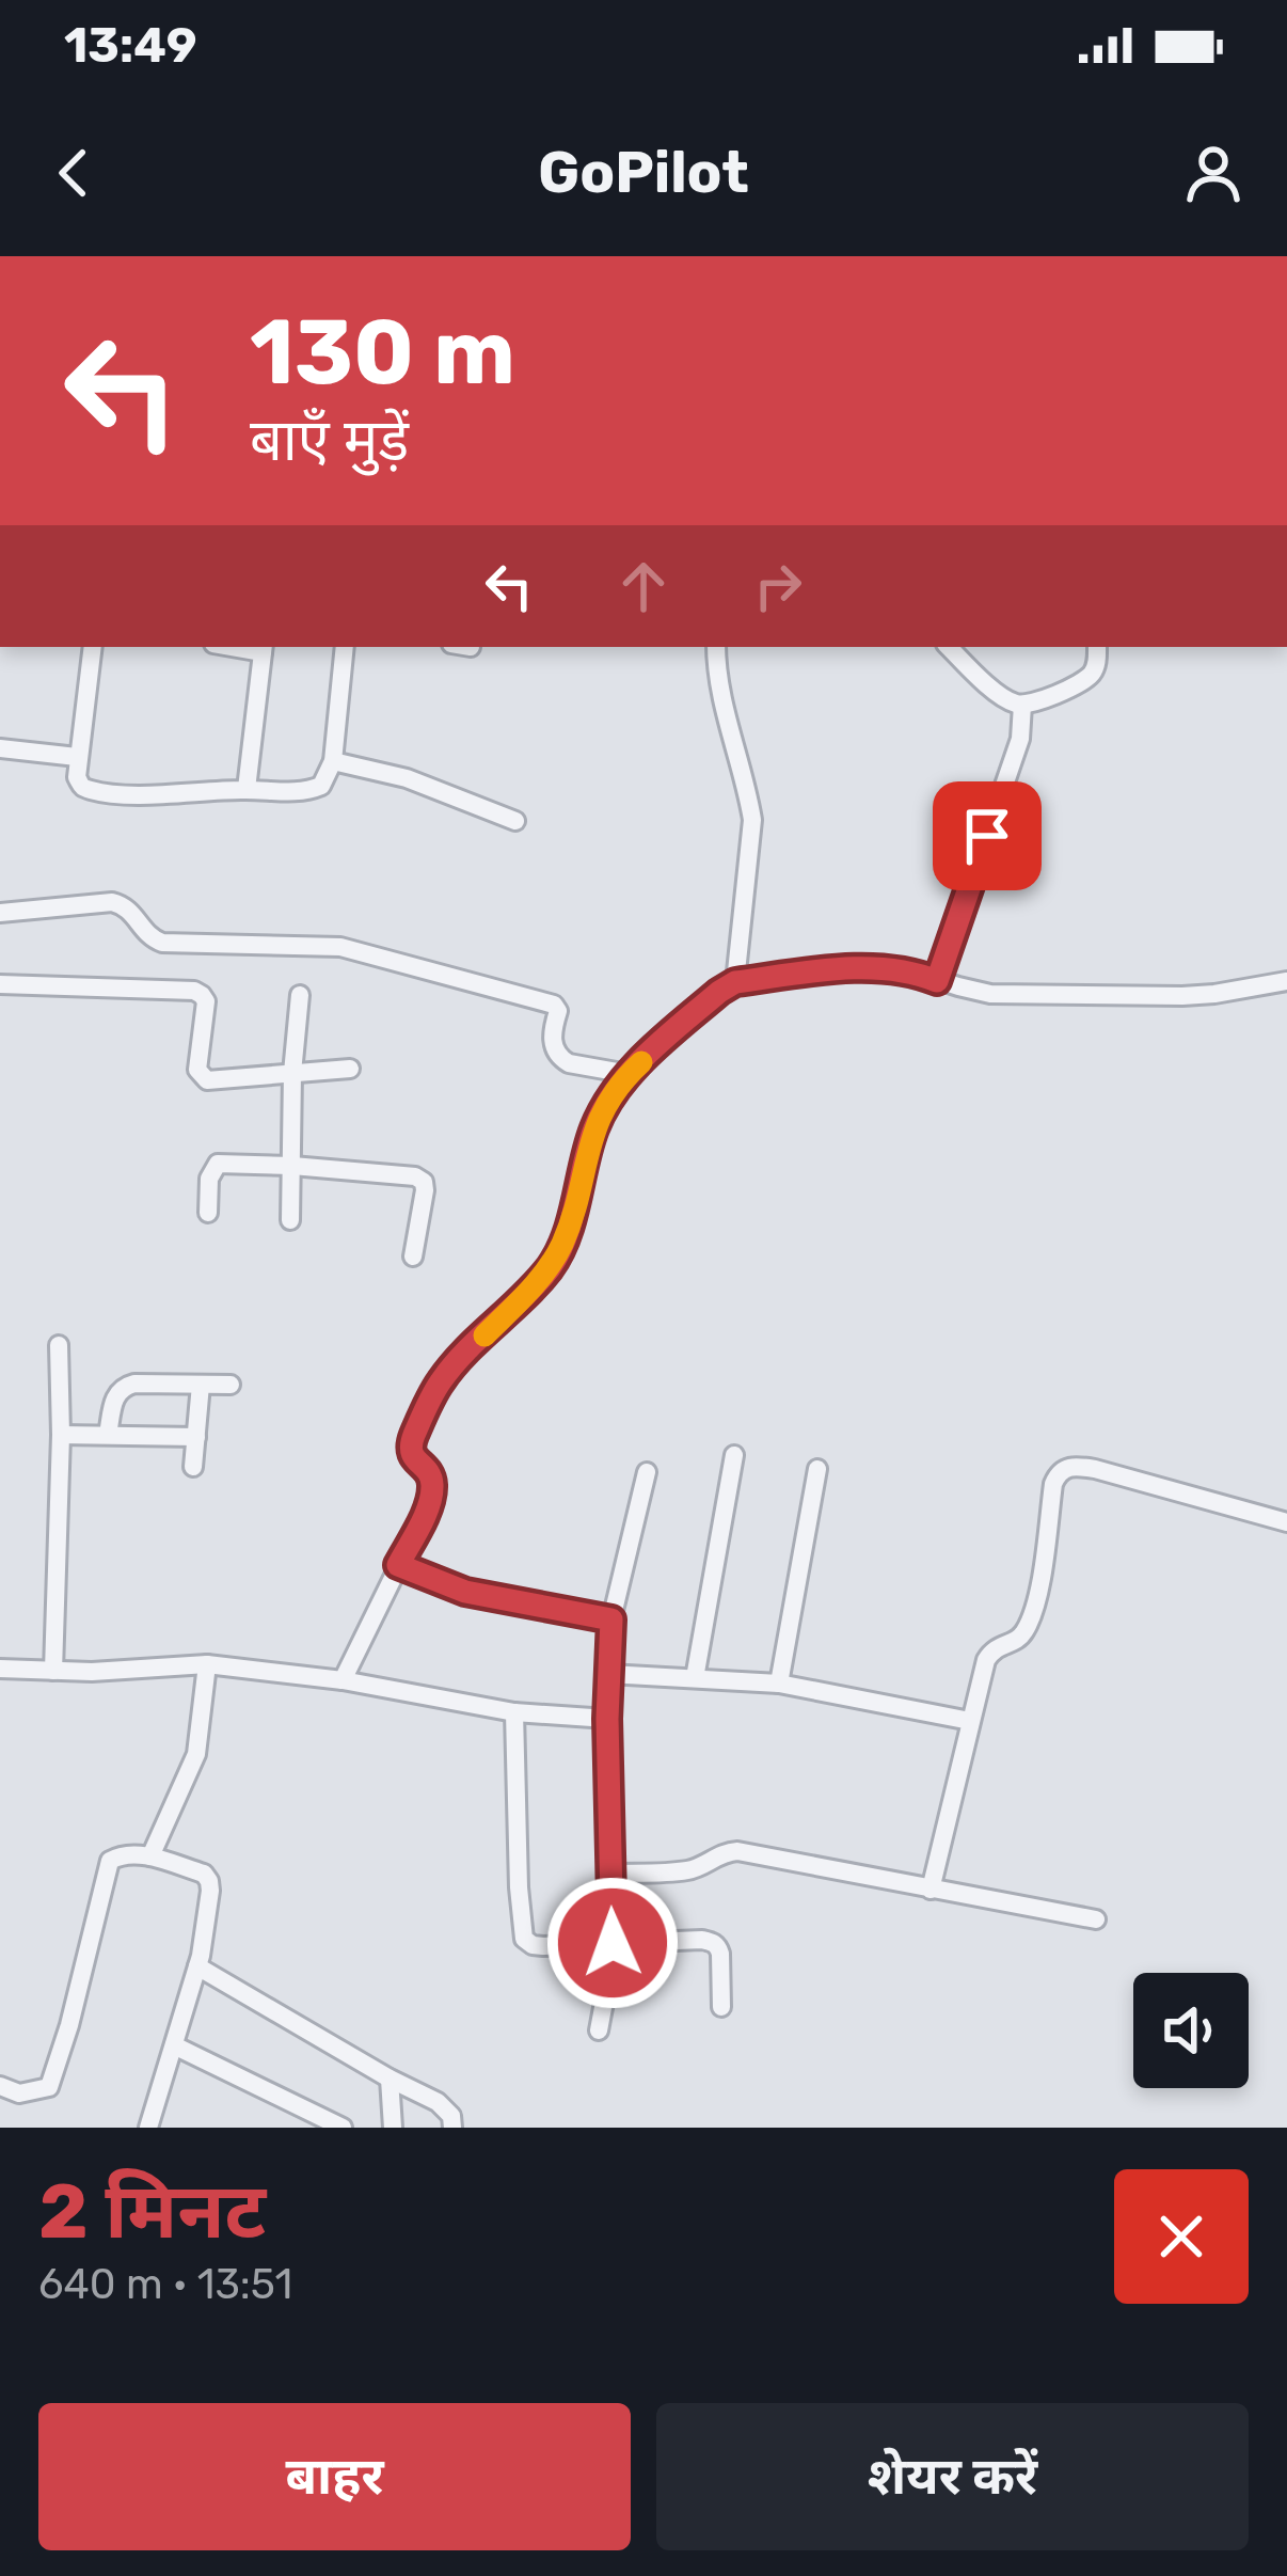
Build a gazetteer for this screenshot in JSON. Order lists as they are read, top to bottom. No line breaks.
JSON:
{"page":{"status":"13:49","header":"GoPilot","turn":["130 m","बाएँ मुड़ें"],"heading":["2 मिनट","640 m · 13:51"],"buttons":["बाहर","शेयर करें"]}}
